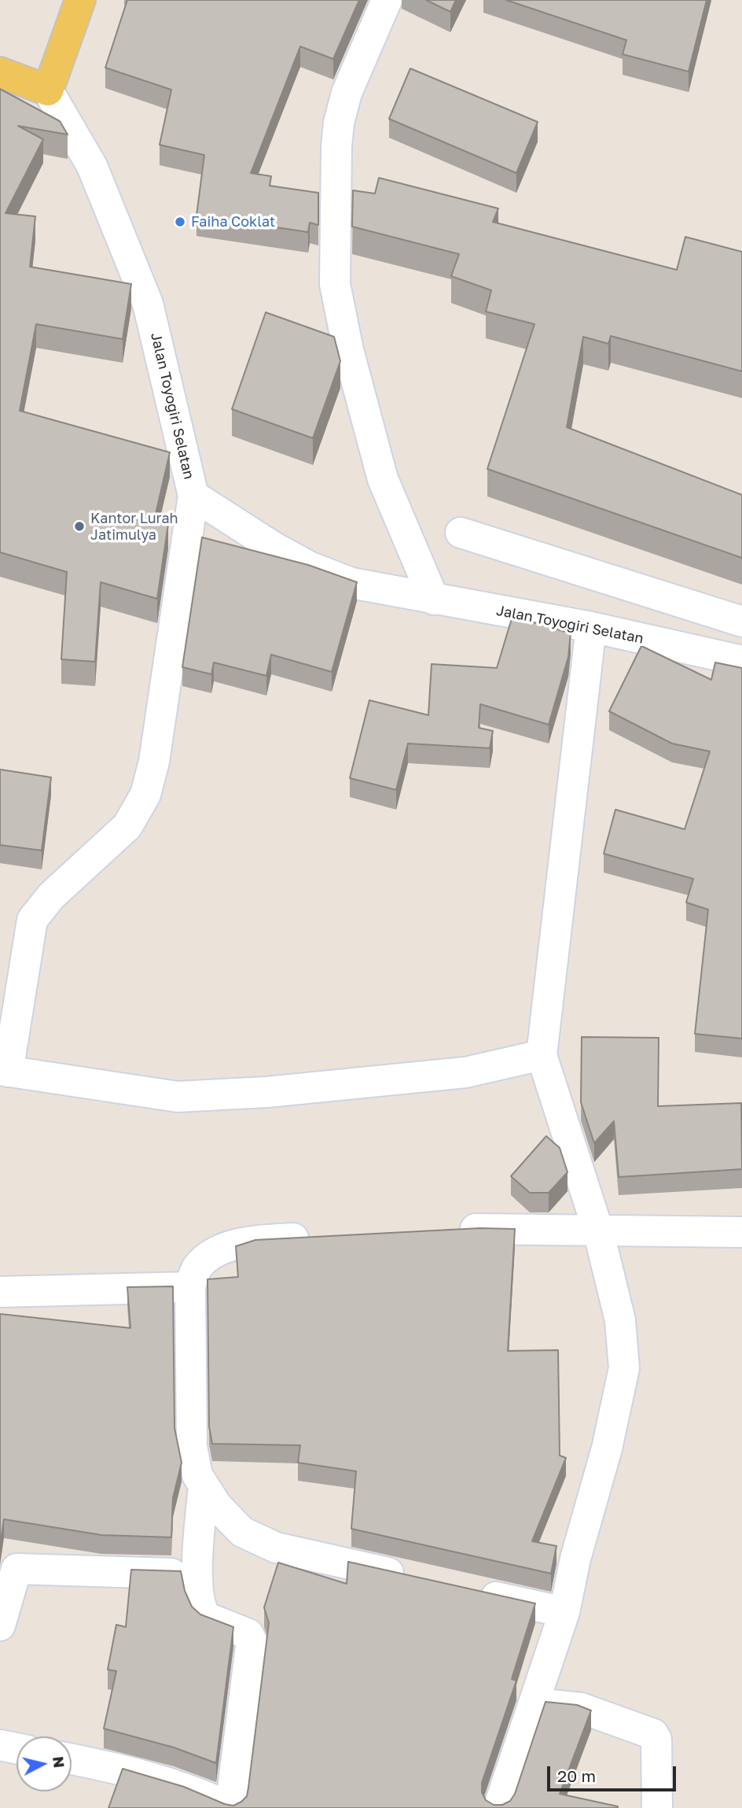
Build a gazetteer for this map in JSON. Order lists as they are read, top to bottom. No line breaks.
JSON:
{"streets":{"street":["Jalan Toyogiri Selatan"]},"places":["Faiha Coklat","Kantor Lurah Jatimulya"],"scale_bar":"20 m","north":"right"}
